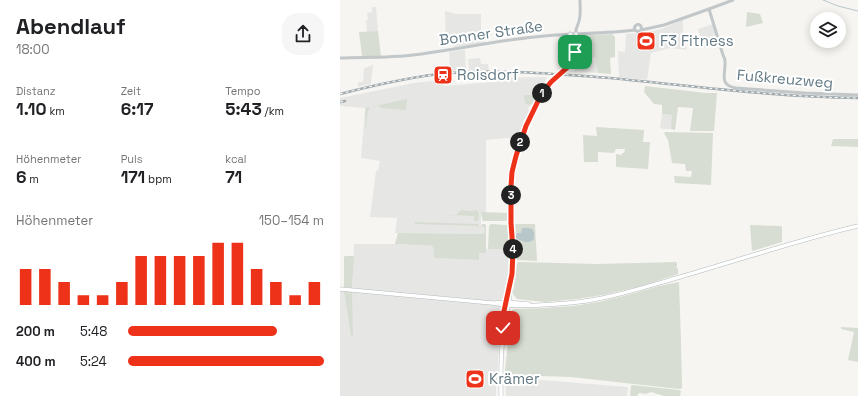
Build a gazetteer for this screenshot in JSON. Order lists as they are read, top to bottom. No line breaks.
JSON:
{"streets":{"street":["Bonner Straße","Fußkreuzweg"]},"crossings":[["Bonner Straße","Fußkreuzweg"]],"places":{"sports":["F3 Fitness","Krämer"],"station":["Roisdorf"]},"page":{"heading":["Abendlauf","18:00"],"stats":[["Distanz","1.10 km"],["Zeit","6:17"],["Tempo","5:43 /km"],["Höhenmeter","6 m"],["Puls","171 bpm"],["kcal","71"]],"pins":["1","2","3","4"],"chart":["Höhenmeter","150–154 m"],"list":[{"name":"200 m","note":"5:48"},{"name":"400 m","note":"5:24"}]}}
